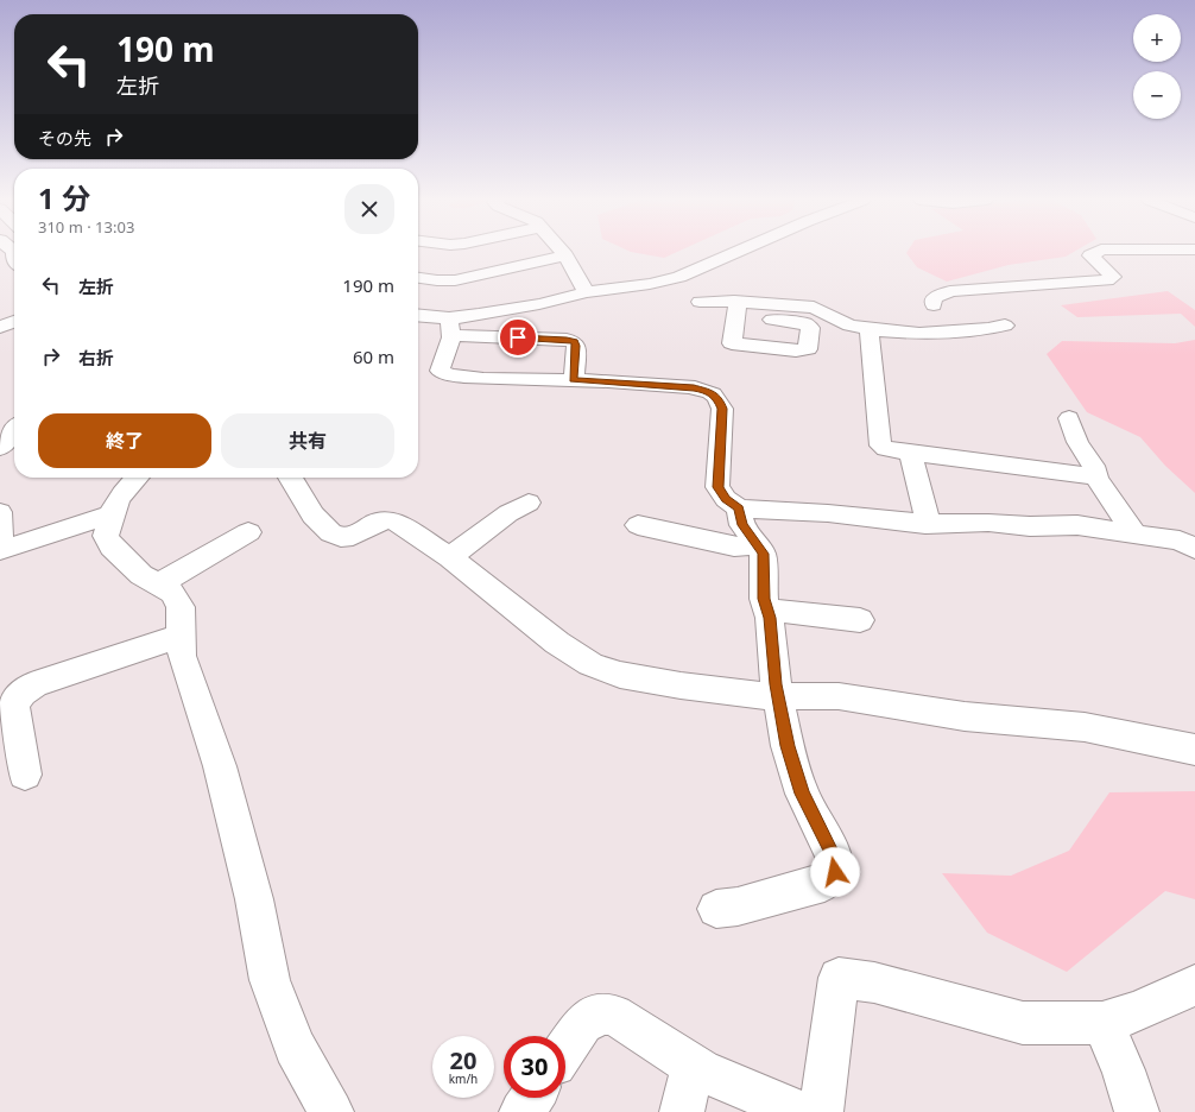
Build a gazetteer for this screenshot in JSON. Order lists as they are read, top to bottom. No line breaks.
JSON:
{"page":{"map_buttons":["+","−"],"turn":["190 m","左折"],"then":"その先","heading":["1 分","310 m · 13:03"],"list":[{"name":"左折","value":"190 m"},{"name":"右折","value":"60 m"}],"buttons":["終了","共有"],"speed":"20 km/h","limit":"30"}}
